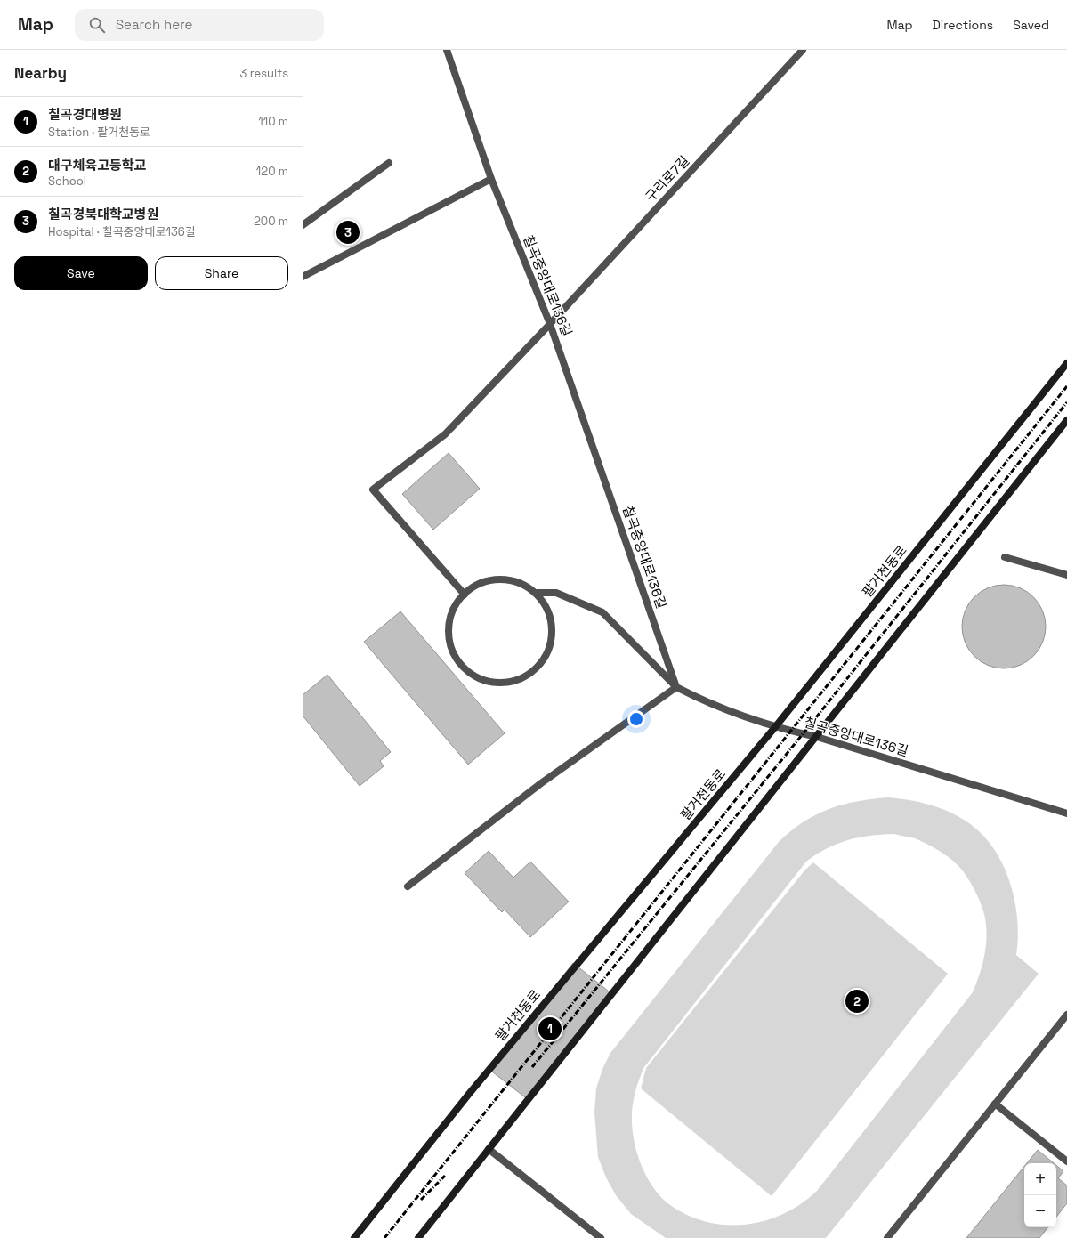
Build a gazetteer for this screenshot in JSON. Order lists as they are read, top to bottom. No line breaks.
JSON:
{"streets":{"street":["구리로7길","칠곡중앙대로136길","팔거천동로"]},"crossings":[["구리로7길","칠곡중앙대로136길"],["칠곡중앙대로136길","팔거천동로"]],"page":{"header":"Map","search":"Search here","nav":["Map","Directions","Saved"],"heading":["Nearby","3 results"],"list":[{"mark":"1","name":"칠곡경대병원","note":"Station · 팔거천동로","value":"110 m"},{"mark":"2","name":"대구체육고등학교","note":"School","value":"120 m"},{"mark":"3","name":"칠곡경북대학교병원","note":"Hospital · 칠곡중앙대로136길","value":"200 m"}],"pins":["3","2","1"],"buttons":["Save","Share"],"map_buttons":["+","−"]}}
